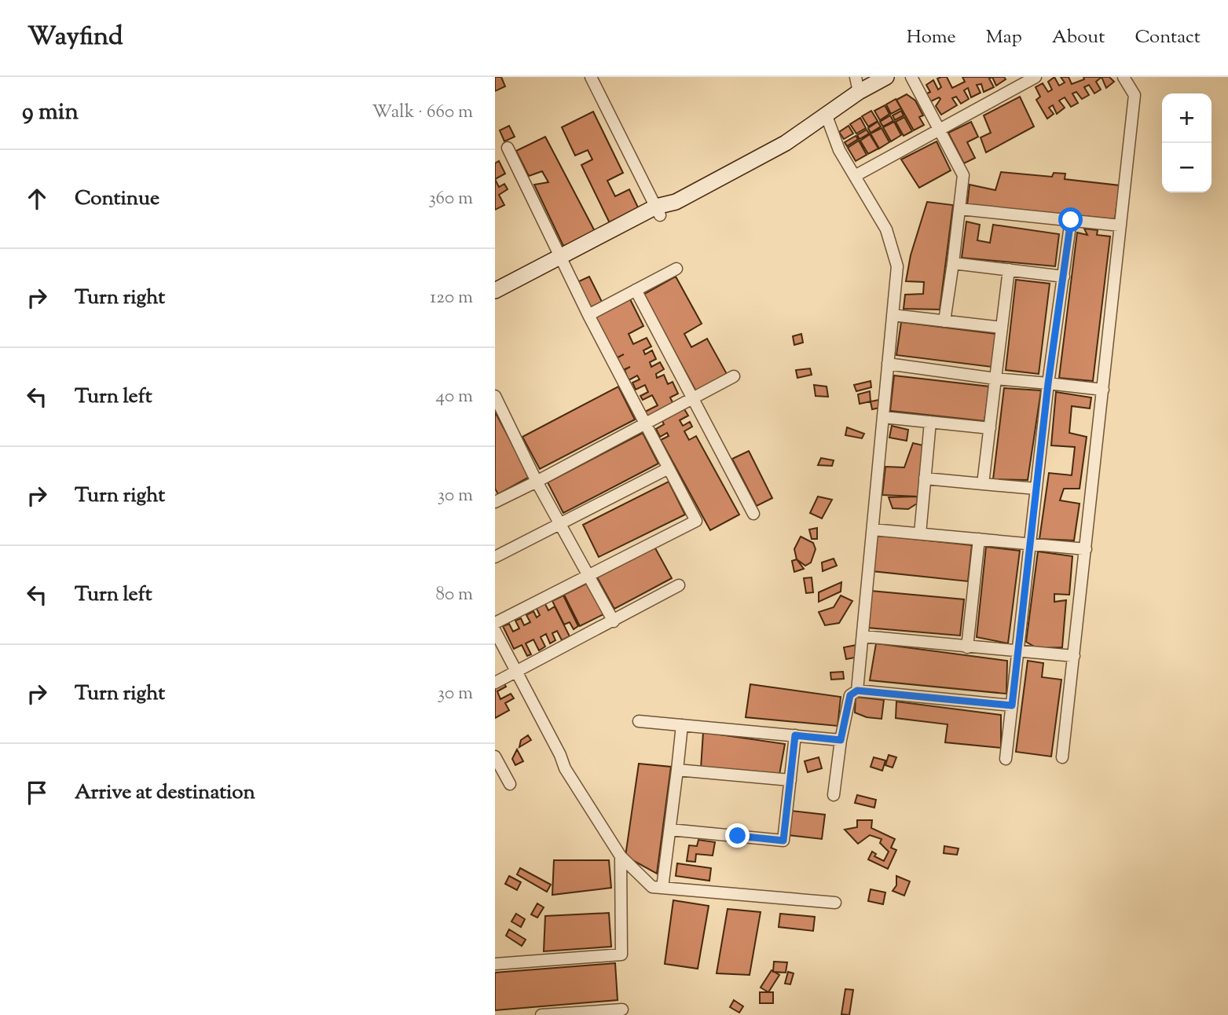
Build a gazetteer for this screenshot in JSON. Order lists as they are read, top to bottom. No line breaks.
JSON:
{"page":{"header":"Wayfind","nav":["Home","Map","About","Contact"],"heading":["9 min","Walk · 660 m"],"map_buttons":["+","−"],"list":[["Continue","360 m"],["Turn right","120 m"],["Turn left","40 m"],["Turn right","30 m"],["Turn left","80 m"],["Turn right","30 m"],"Arrive at destination"]}}
